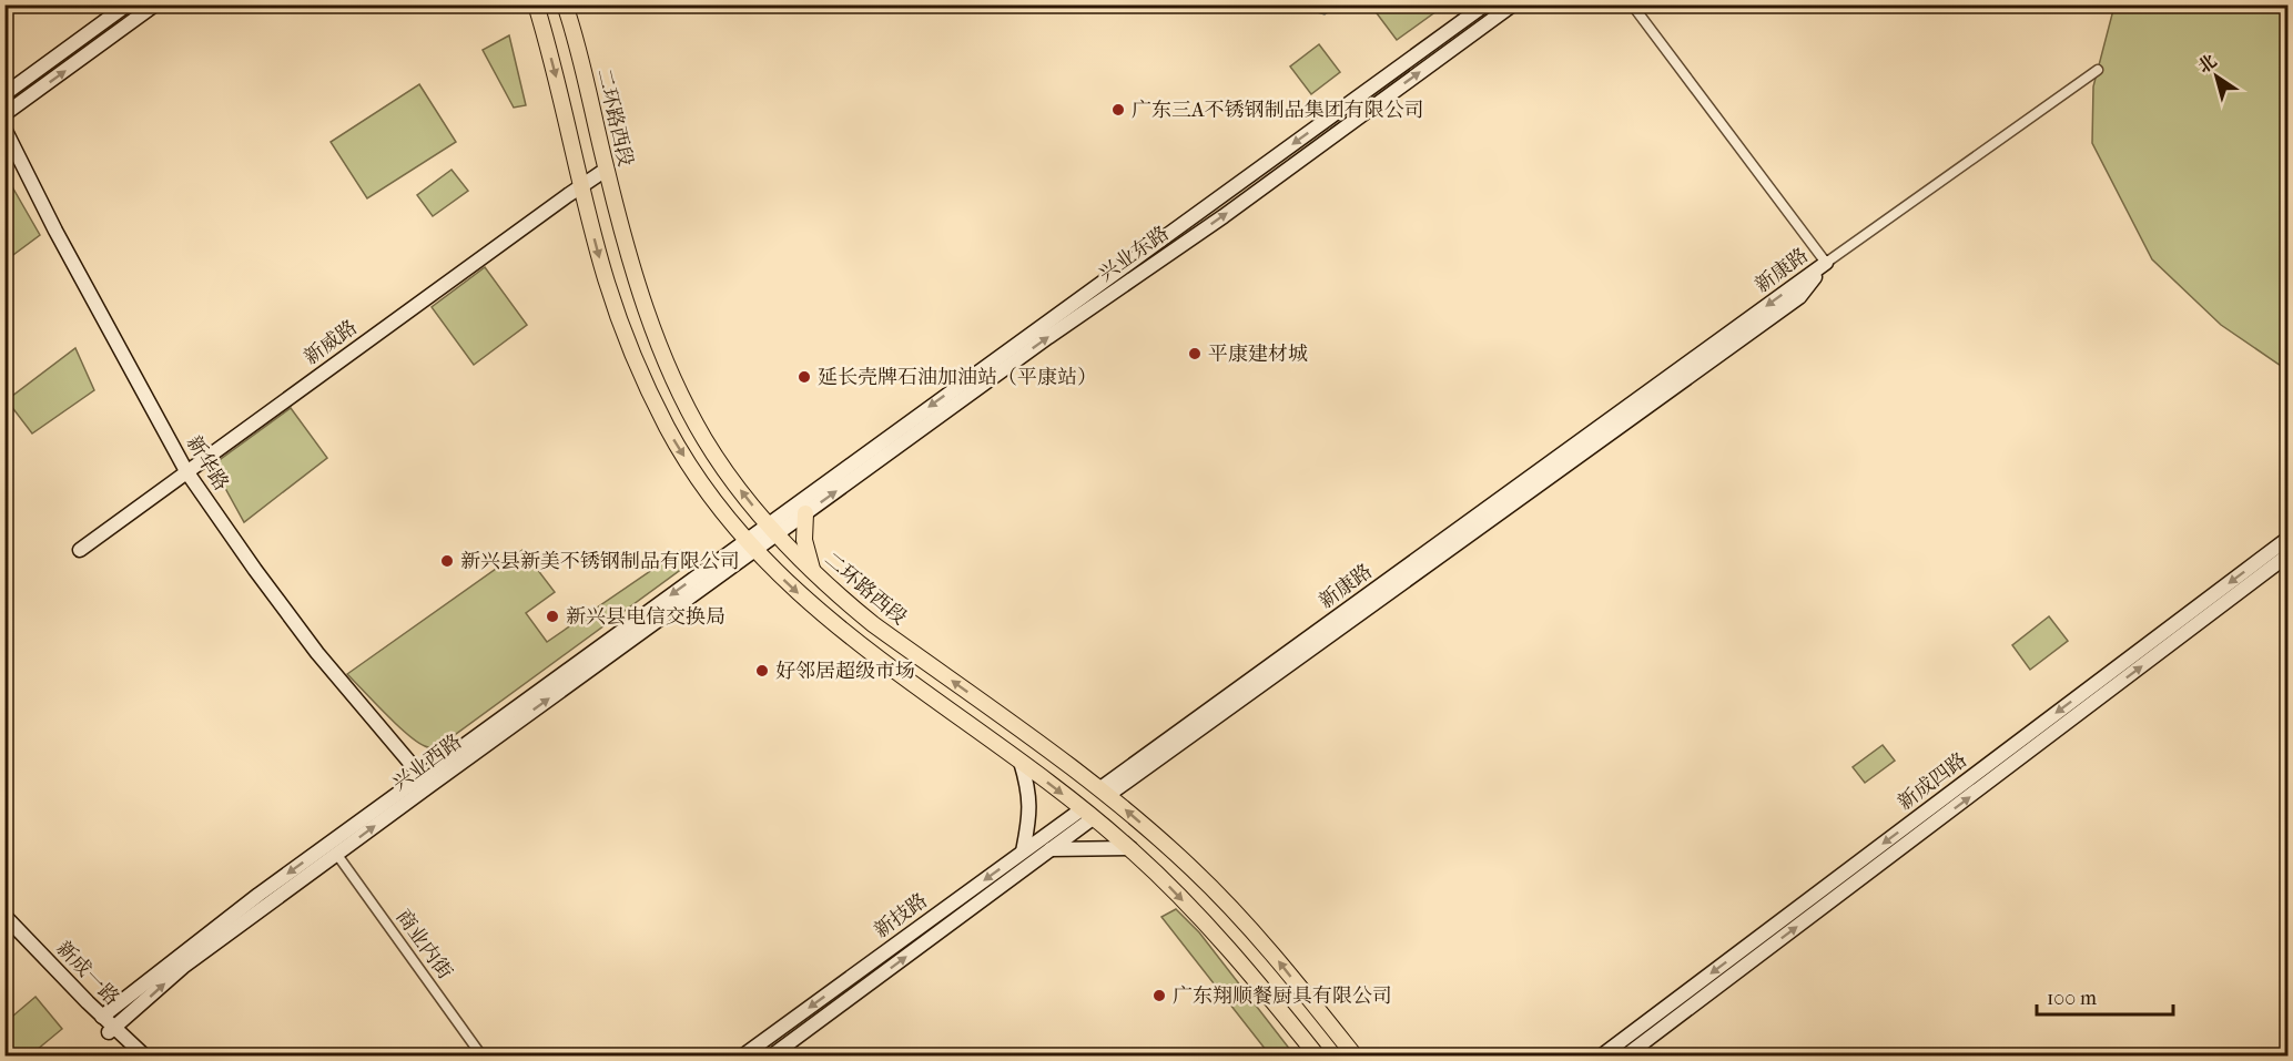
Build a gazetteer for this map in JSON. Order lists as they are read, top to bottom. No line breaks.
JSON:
{"streets":{"main road":["二环路西段"],"street":["兴业东路","新康路","新威路","新华路","兴业西路","新成四路","新技路","商业内街","新成一路"]},"crossings":[["二环路西段","兴业东路"],["二环路西段","新康路"],["二环路西段","新威路"],["二环路西段","兴业西路"],["兴业东路","兴业西路"],["新威路","新华路"],["新华路","兴业西路"],["兴业西路","商业内街"],["兴业西路","新成一路"]],"places":["广东三A不锈钢制品集团有限公司","平康建材城","延长壳牌石油加油站（平康站）","新兴县新美不锈钢制品有限公司","新兴县电信交换局","好邻居超级市场","广东翔顺餐厨具有限公司"],"scale_bar":"100 m","north":"top left"}
